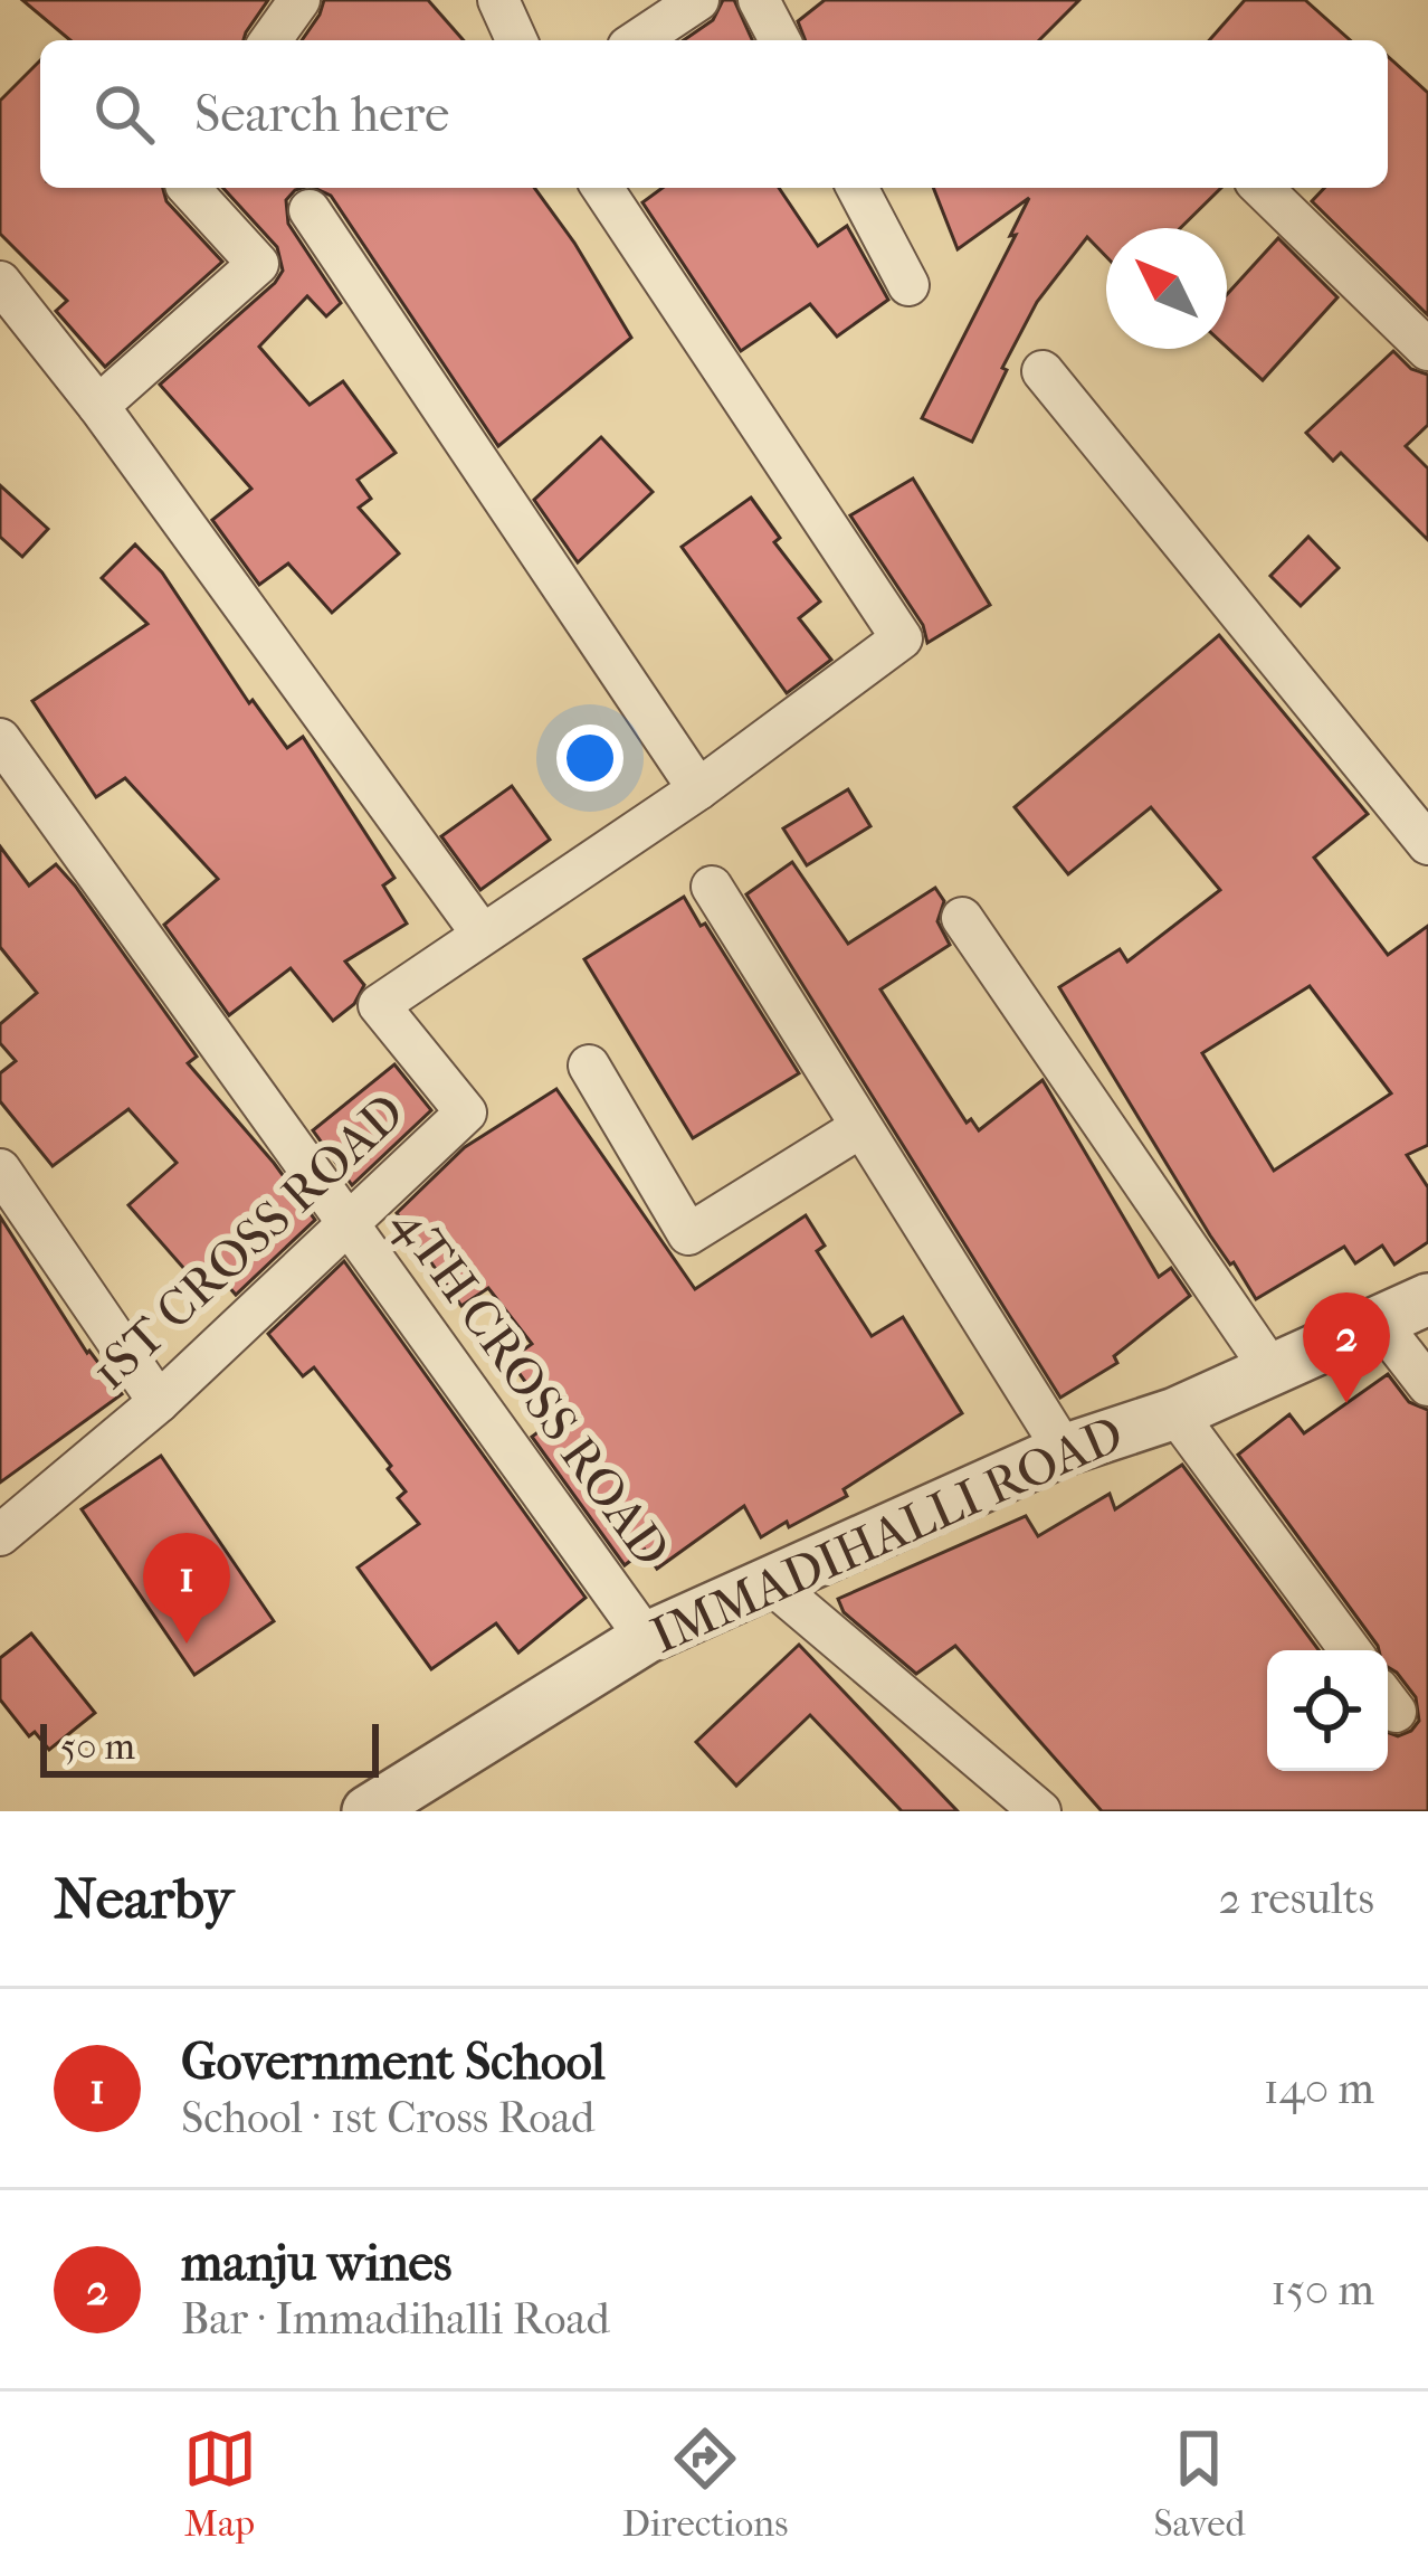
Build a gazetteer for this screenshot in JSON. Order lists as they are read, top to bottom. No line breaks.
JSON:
{"streets":{"street":["1ST CROSS ROAD","4TH CROSS ROAD","IMMADIHALLI ROAD"]},"crossings":[["1ST CROSS ROAD","4TH CROSS ROAD"],["4TH CROSS ROAD","IMMADIHALLI ROAD"]],"scale_bar":"50 m","north":"top left","page":{"search":"Search here","pins":["2","1"],"scale":"50 m","heading":["Nearby","2 results"],"list":[{"mark":"1","name":"Government School","note":"School · 1st Cross Road","value":"140 m"},{"mark":"2","name":"manju wines","note":"Bar · Immadihalli Road","value":"150 m"}],"nav":["Map","Directions","Saved"]}}
